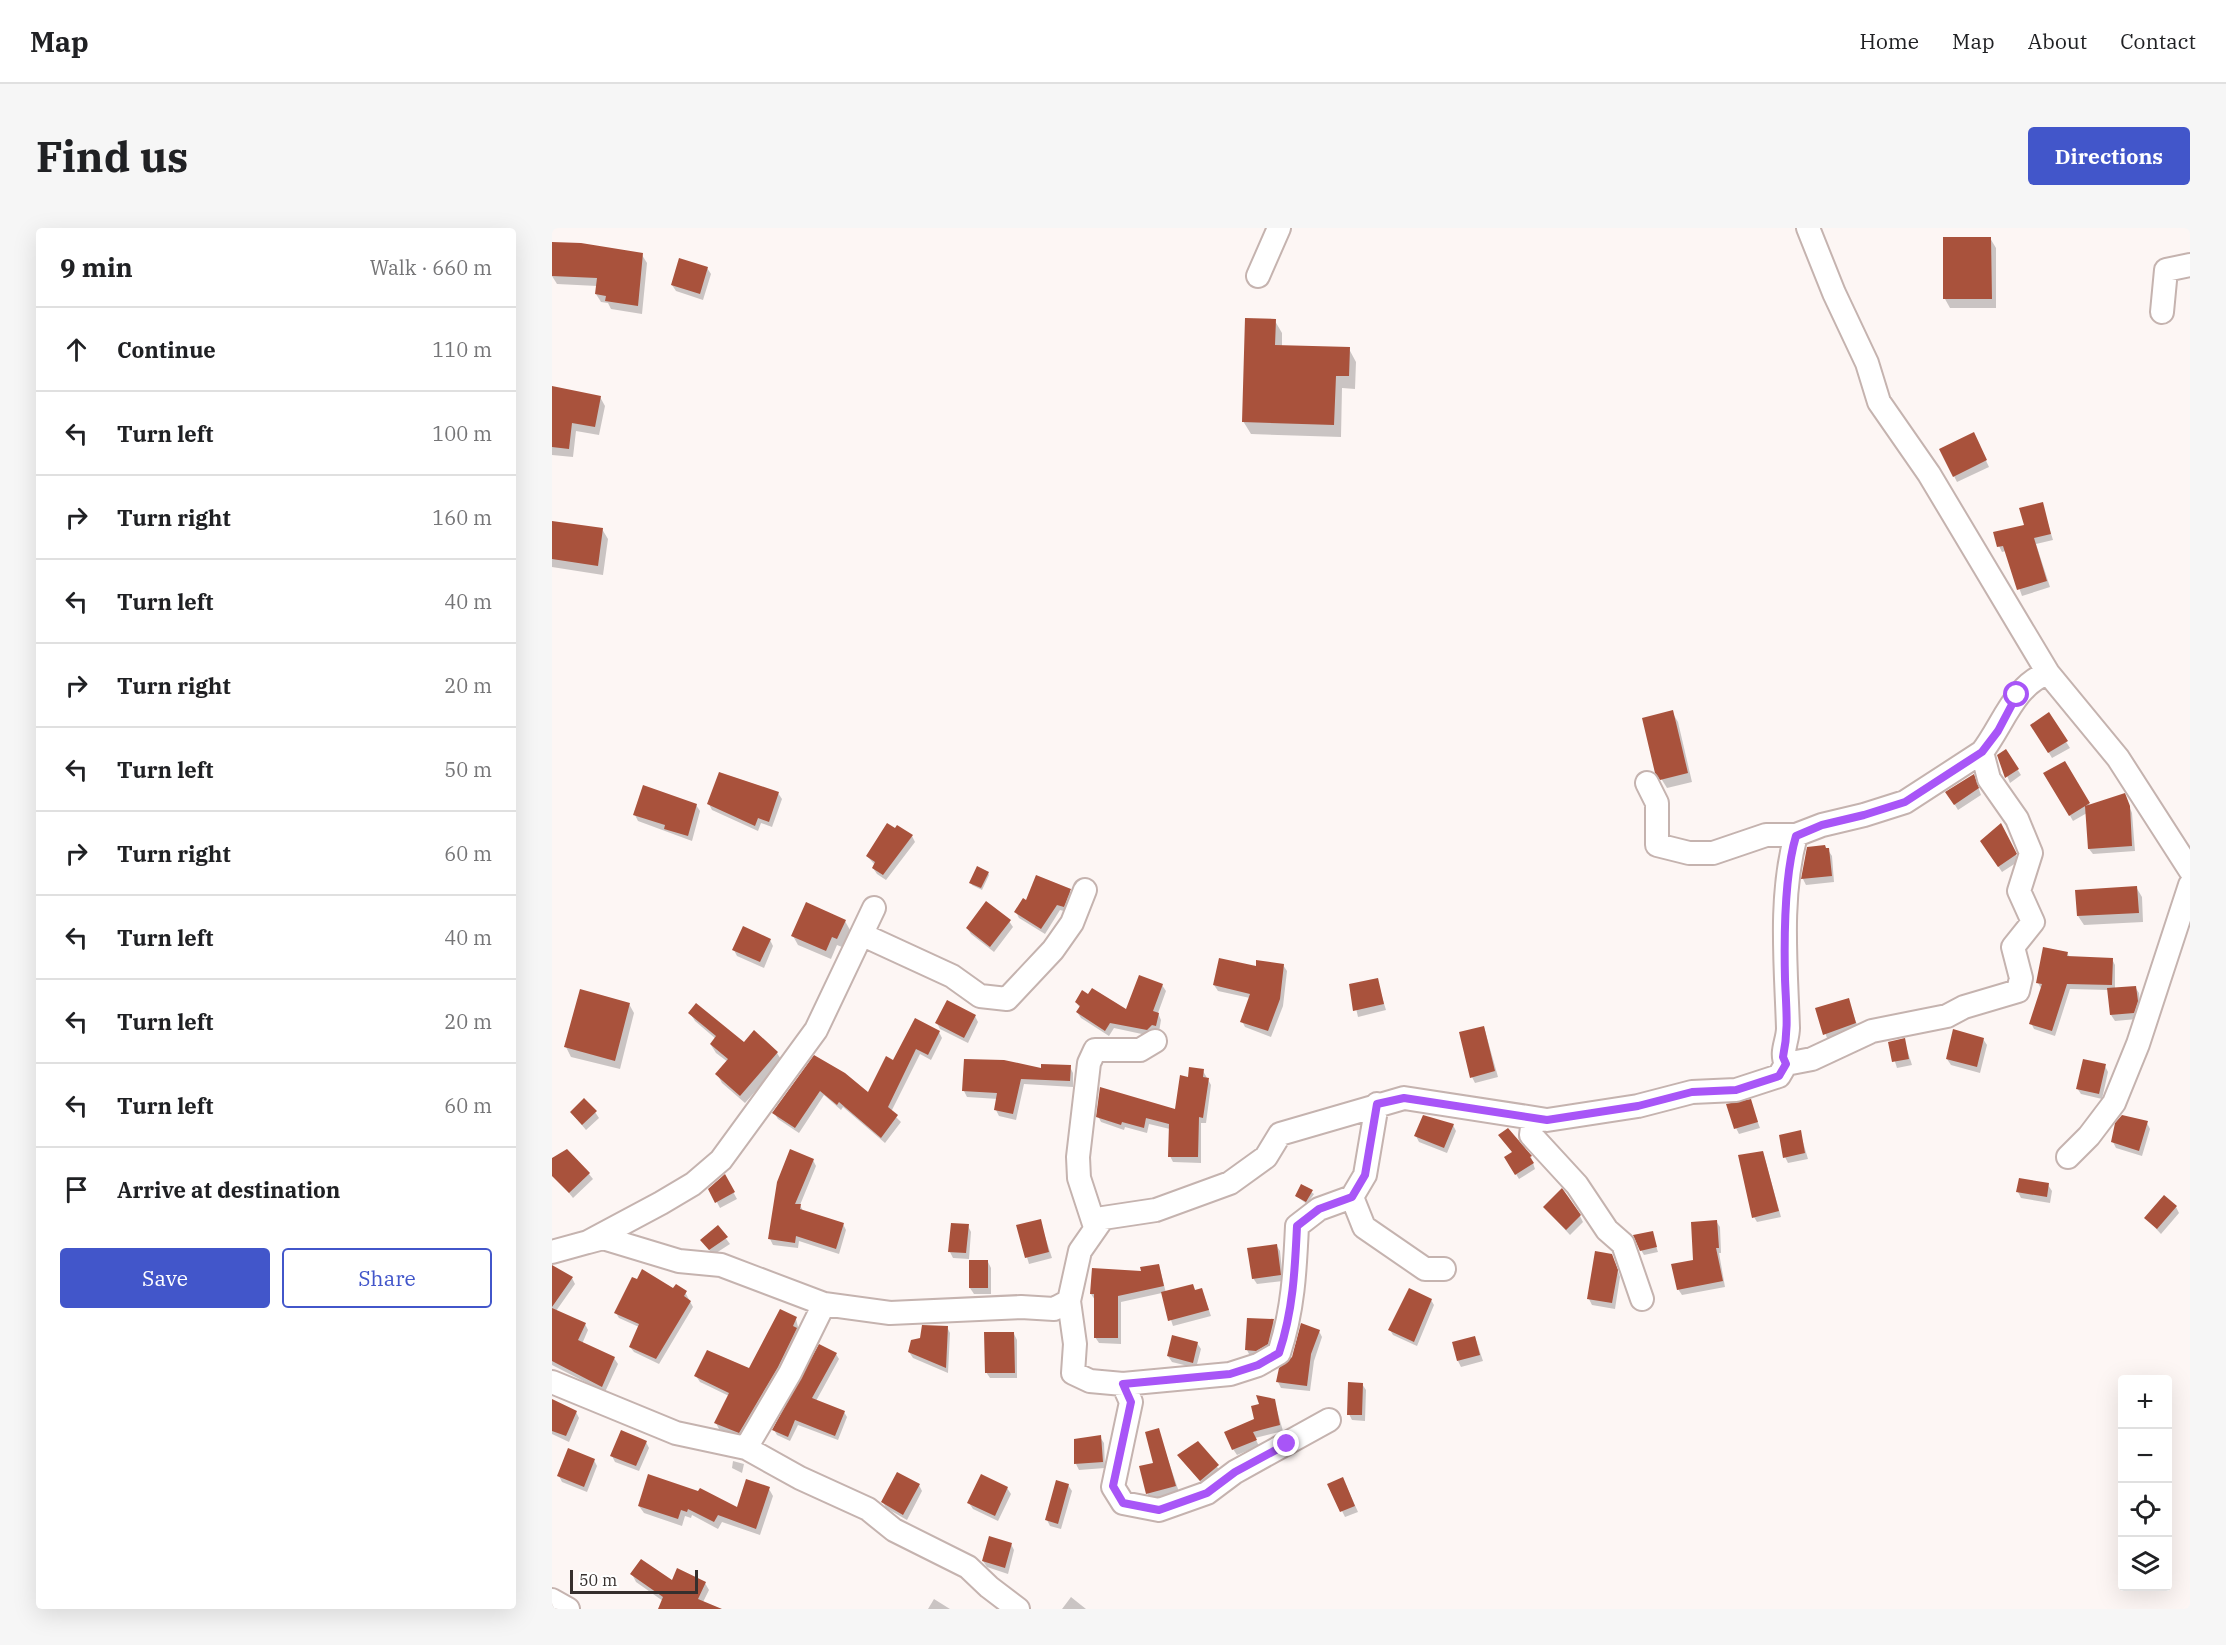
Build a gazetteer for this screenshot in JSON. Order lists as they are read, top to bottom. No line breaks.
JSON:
{"scale_bar":"50 m","page":{"header":"Map","nav":["Home","Map","About","Contact"],"buttons":["Directions",["Save","Share"]],"title":"Find us","heading":["9 min","Walk · 660 m"],"list":[["Continue","110 m"],["Turn left","100 m"],["Turn right","160 m"],["Turn left","40 m"],["Turn right","20 m"],["Turn left","50 m"],["Turn right","60 m"],["Turn left","40 m"],["Turn left","20 m"],["Turn left","60 m"],"Arrive at destination"],"map_buttons":["+","−"],"scale":"50 m"}}
